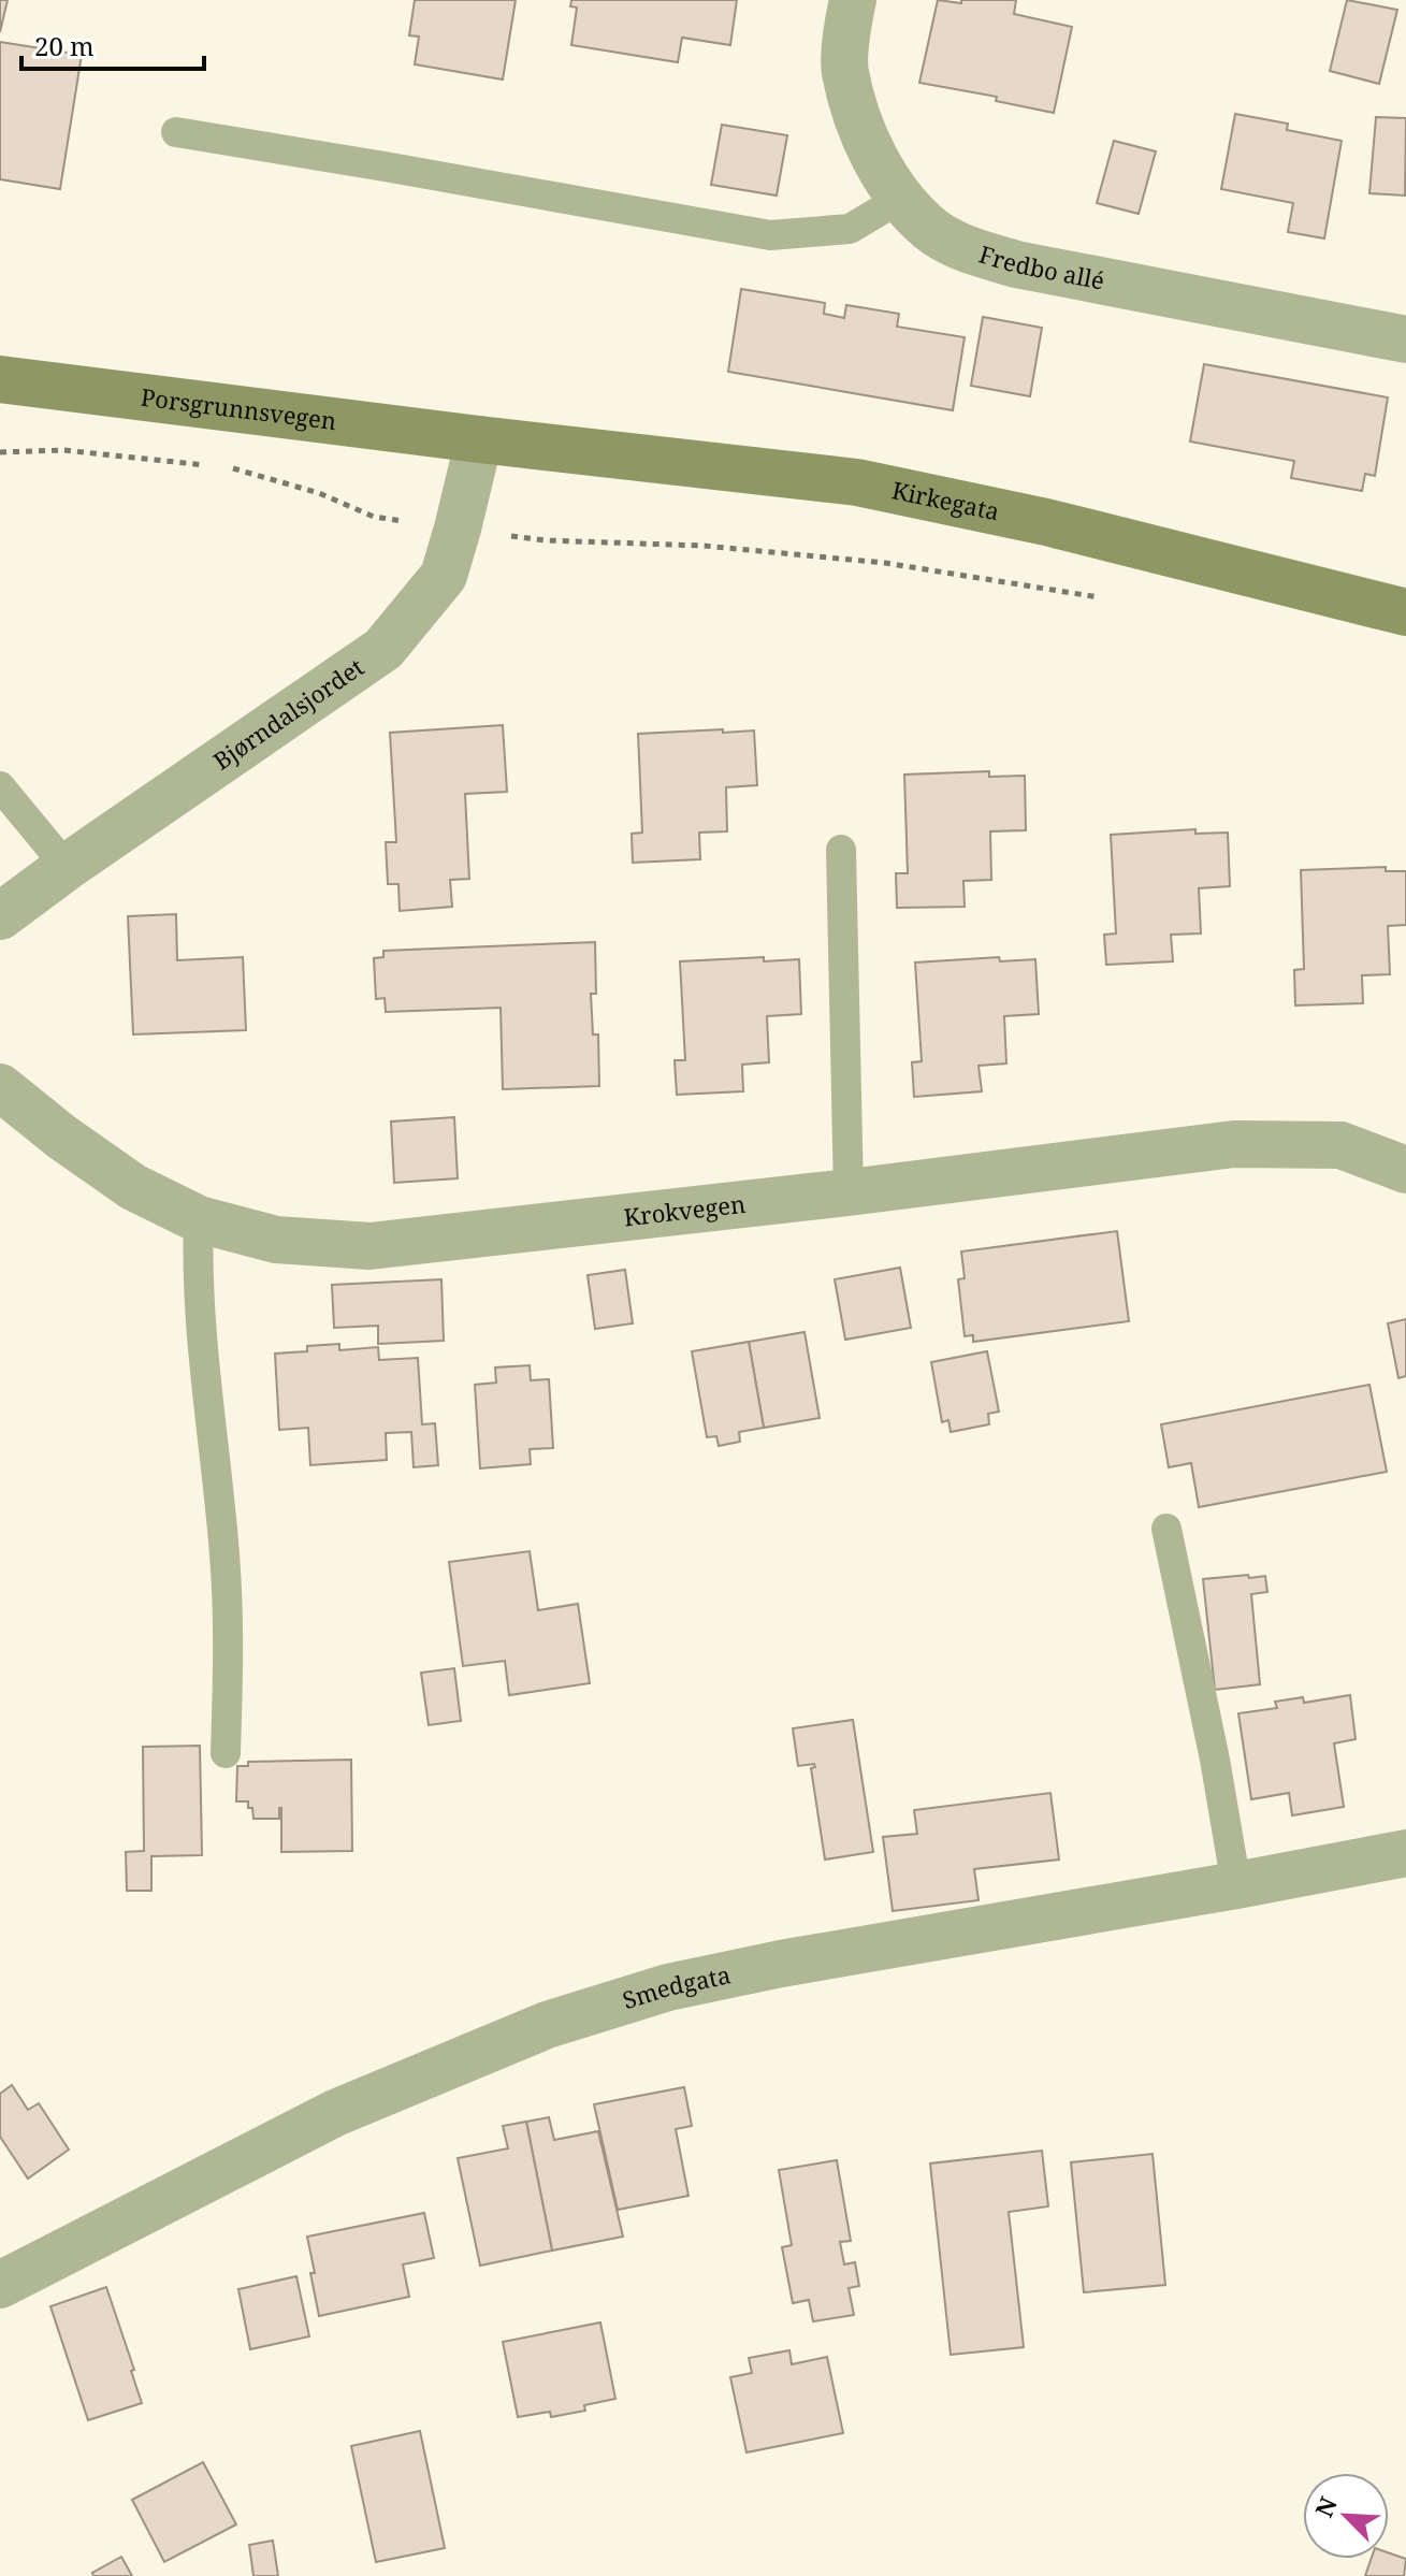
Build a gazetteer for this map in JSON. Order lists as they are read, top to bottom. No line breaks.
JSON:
{"streets":{"street":["Fredbo allé","Porsgrunnsvegen","Kirkegata","Bjørndalsjordet","Krokvegen","Smedgata"]},"crossings":[["Porsgrunnsvegen","Kirkegata"],["Porsgrunnsvegen","Bjørndalsjordet"],["Kirkegata","Bjørndalsjordet"]],"scale_bar":"20 m","north":"top left"}
